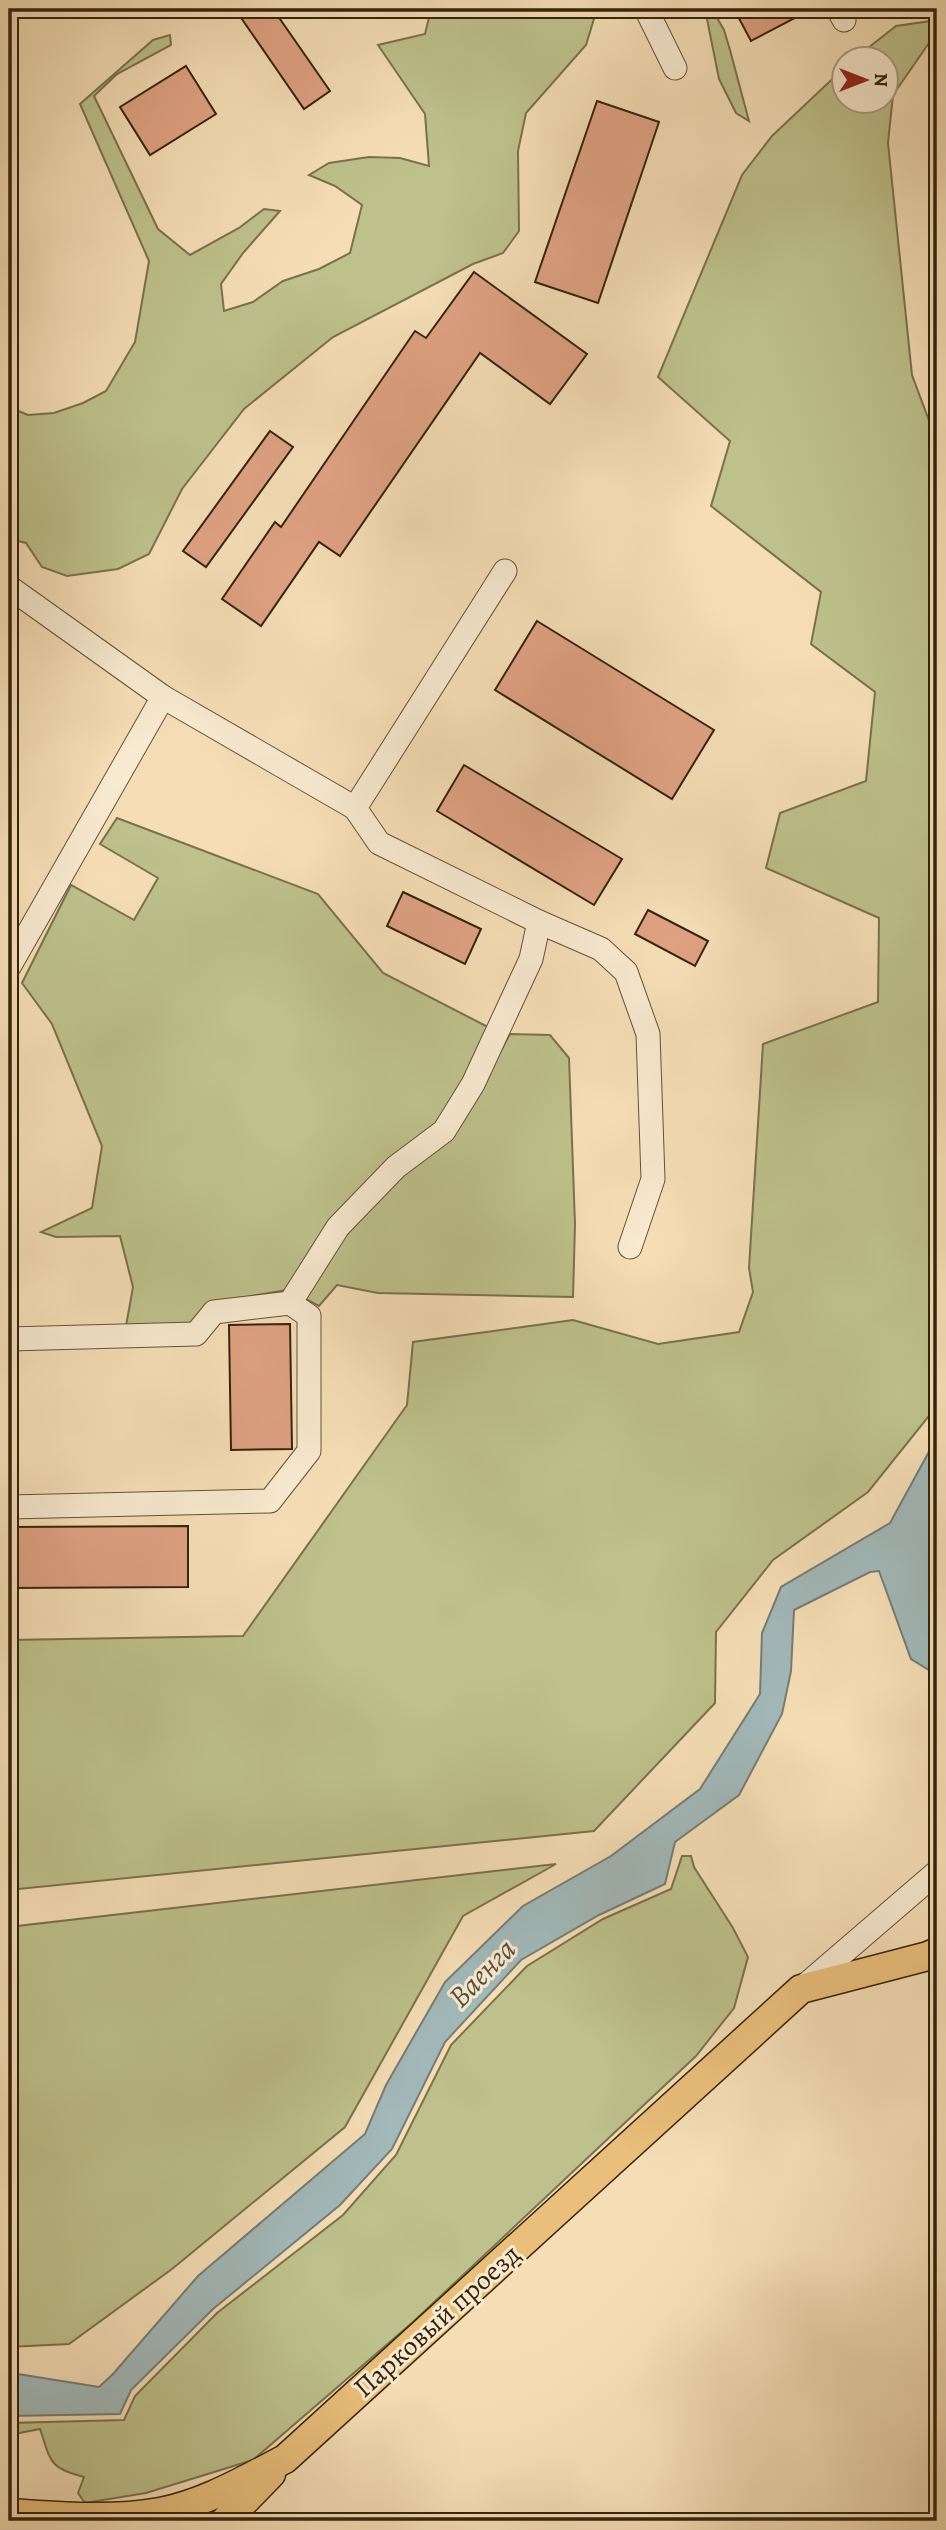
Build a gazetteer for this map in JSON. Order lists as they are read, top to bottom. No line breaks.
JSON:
{"streets":{"main road":["Парковый проезд"]},"water":["Ваенга"],"north":"right"}
